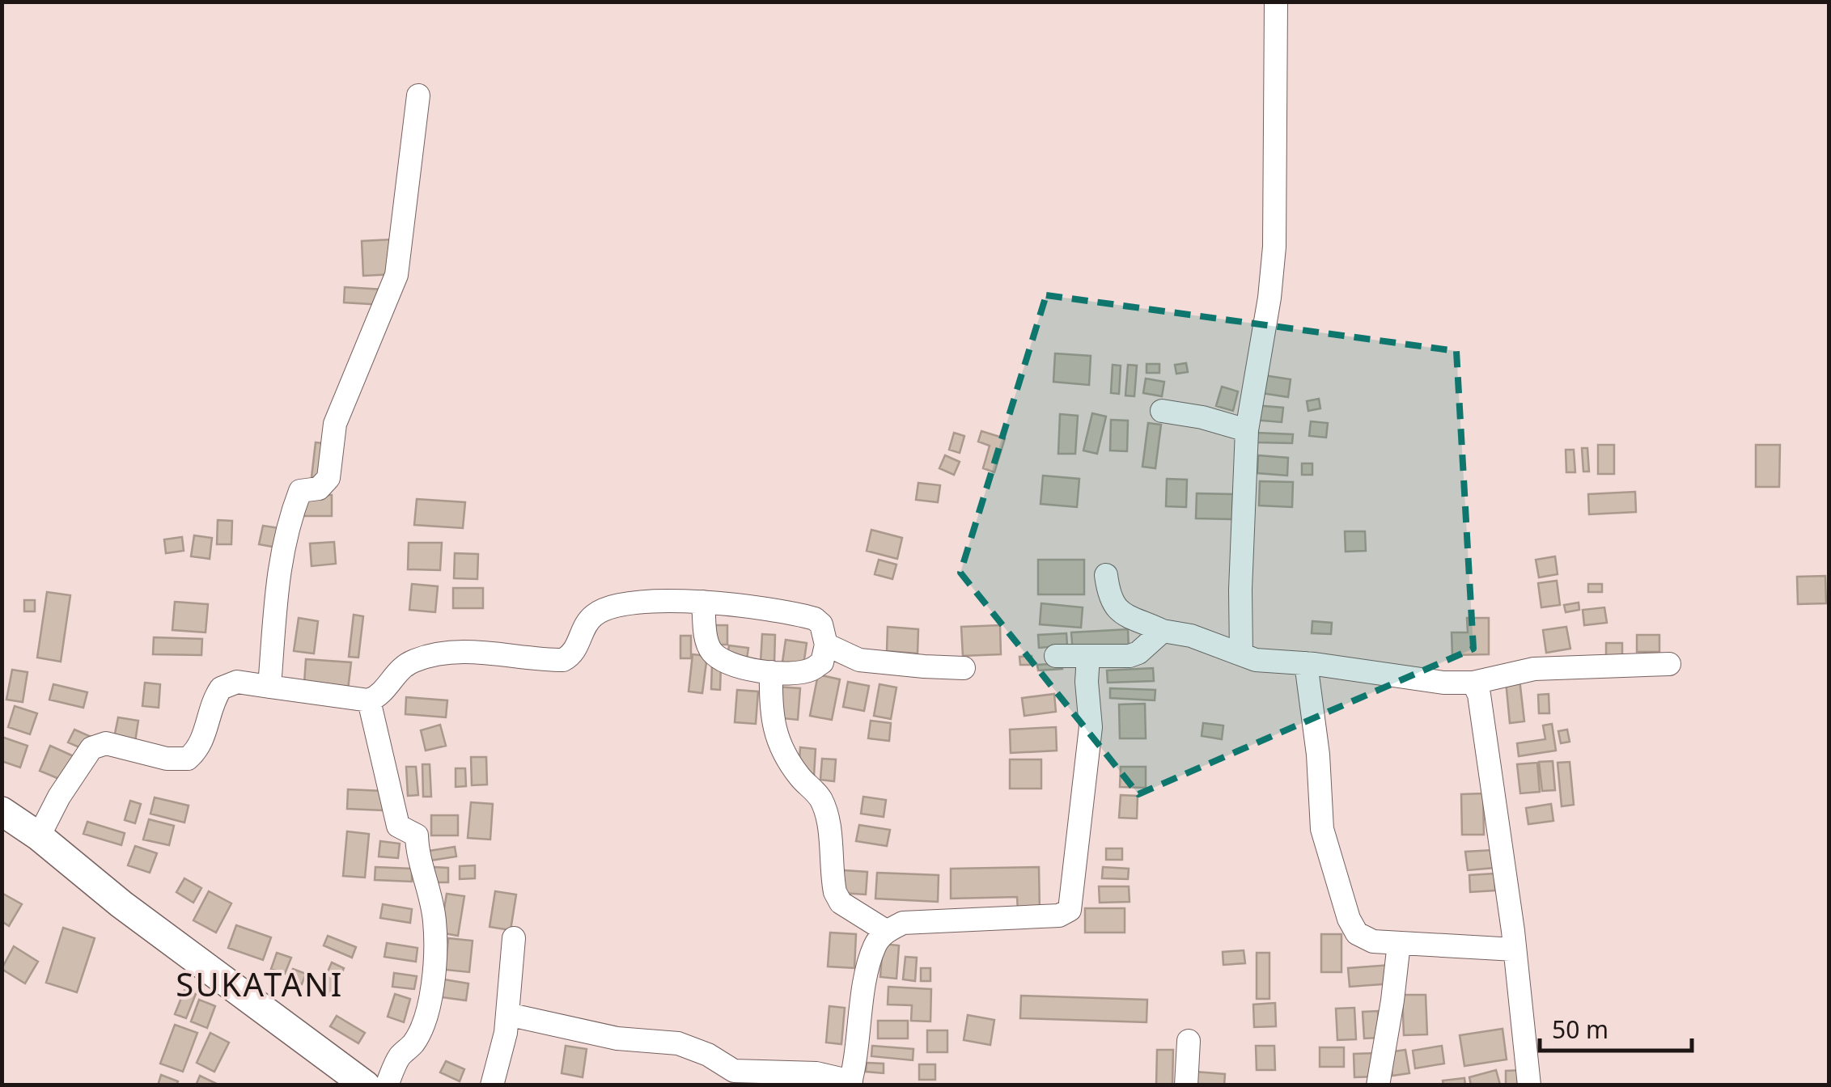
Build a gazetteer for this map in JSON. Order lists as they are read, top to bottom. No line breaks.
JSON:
{"districts":["SUKATANI"],"scale_bar":"50 m"}
